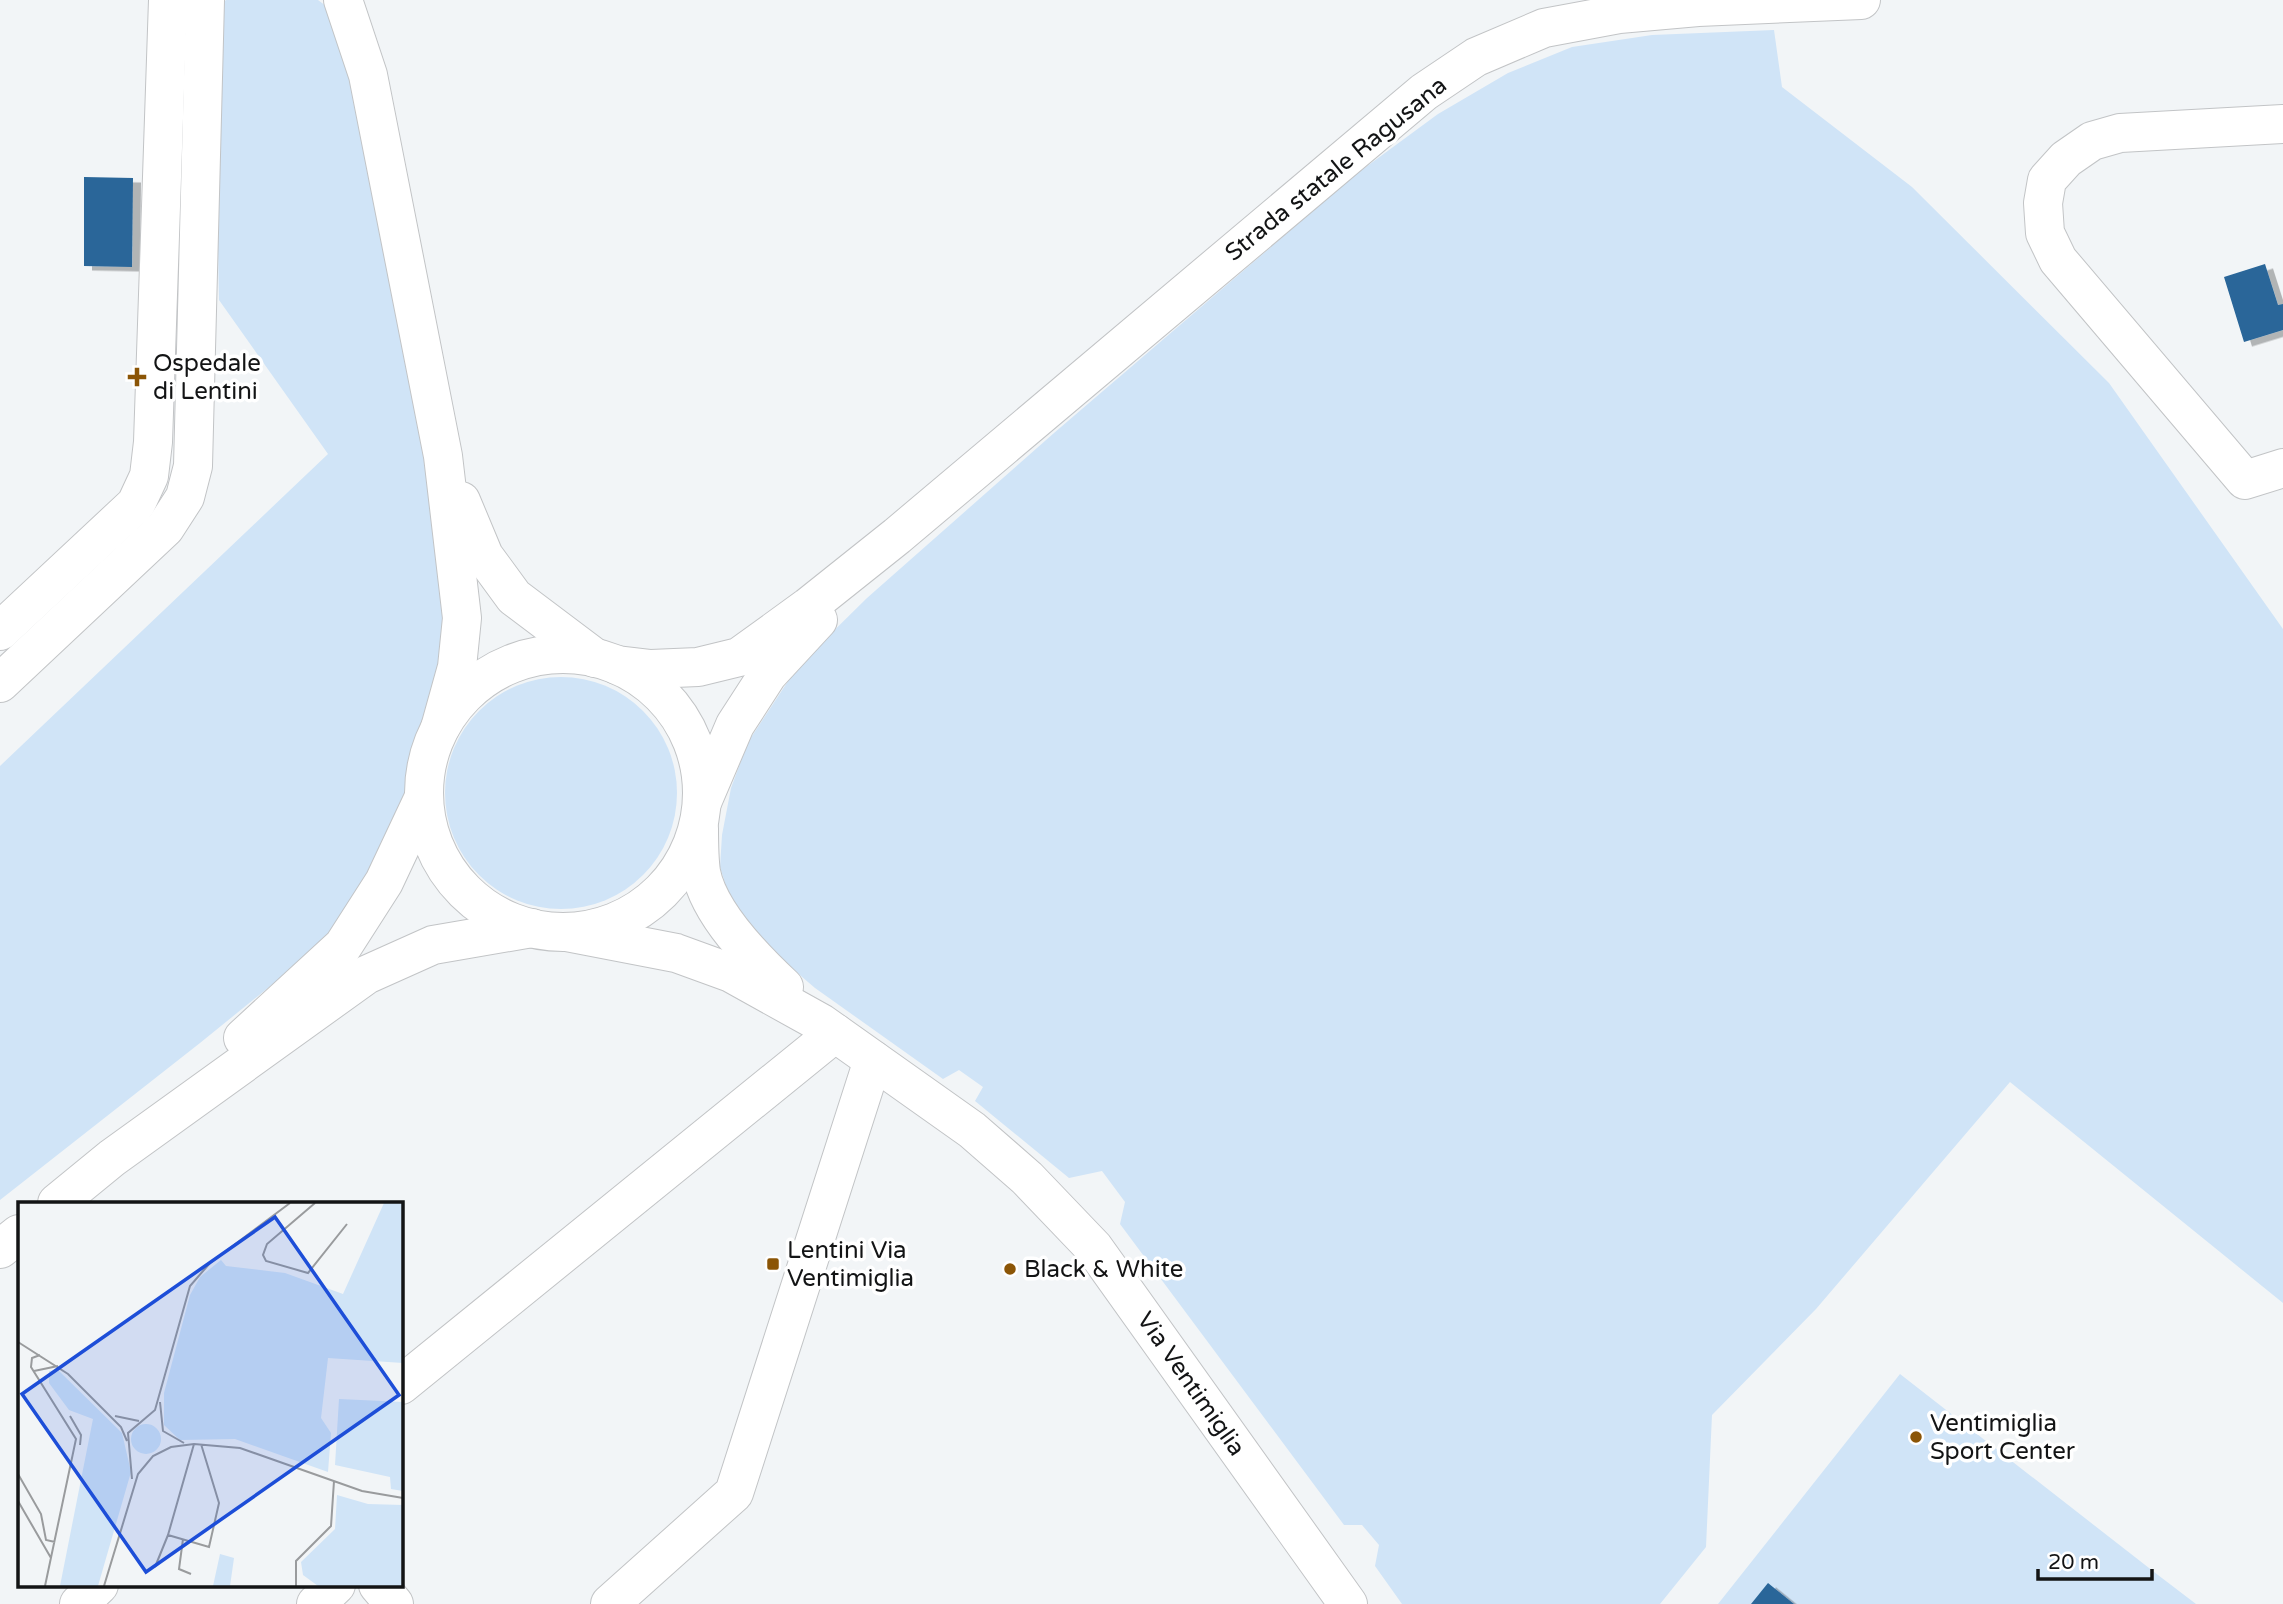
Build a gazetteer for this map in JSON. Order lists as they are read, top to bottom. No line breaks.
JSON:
{"streets":{"main road":["Strada statale Ragusana","Via Ventimiglia"]},"places":{"health":["Ospedale di Lentini"],"transit":["Lentini Via Ventimiglia"],"other":["Black & White","Ventimiglia Sport Center"]},"scale_bar":"20 m"}
